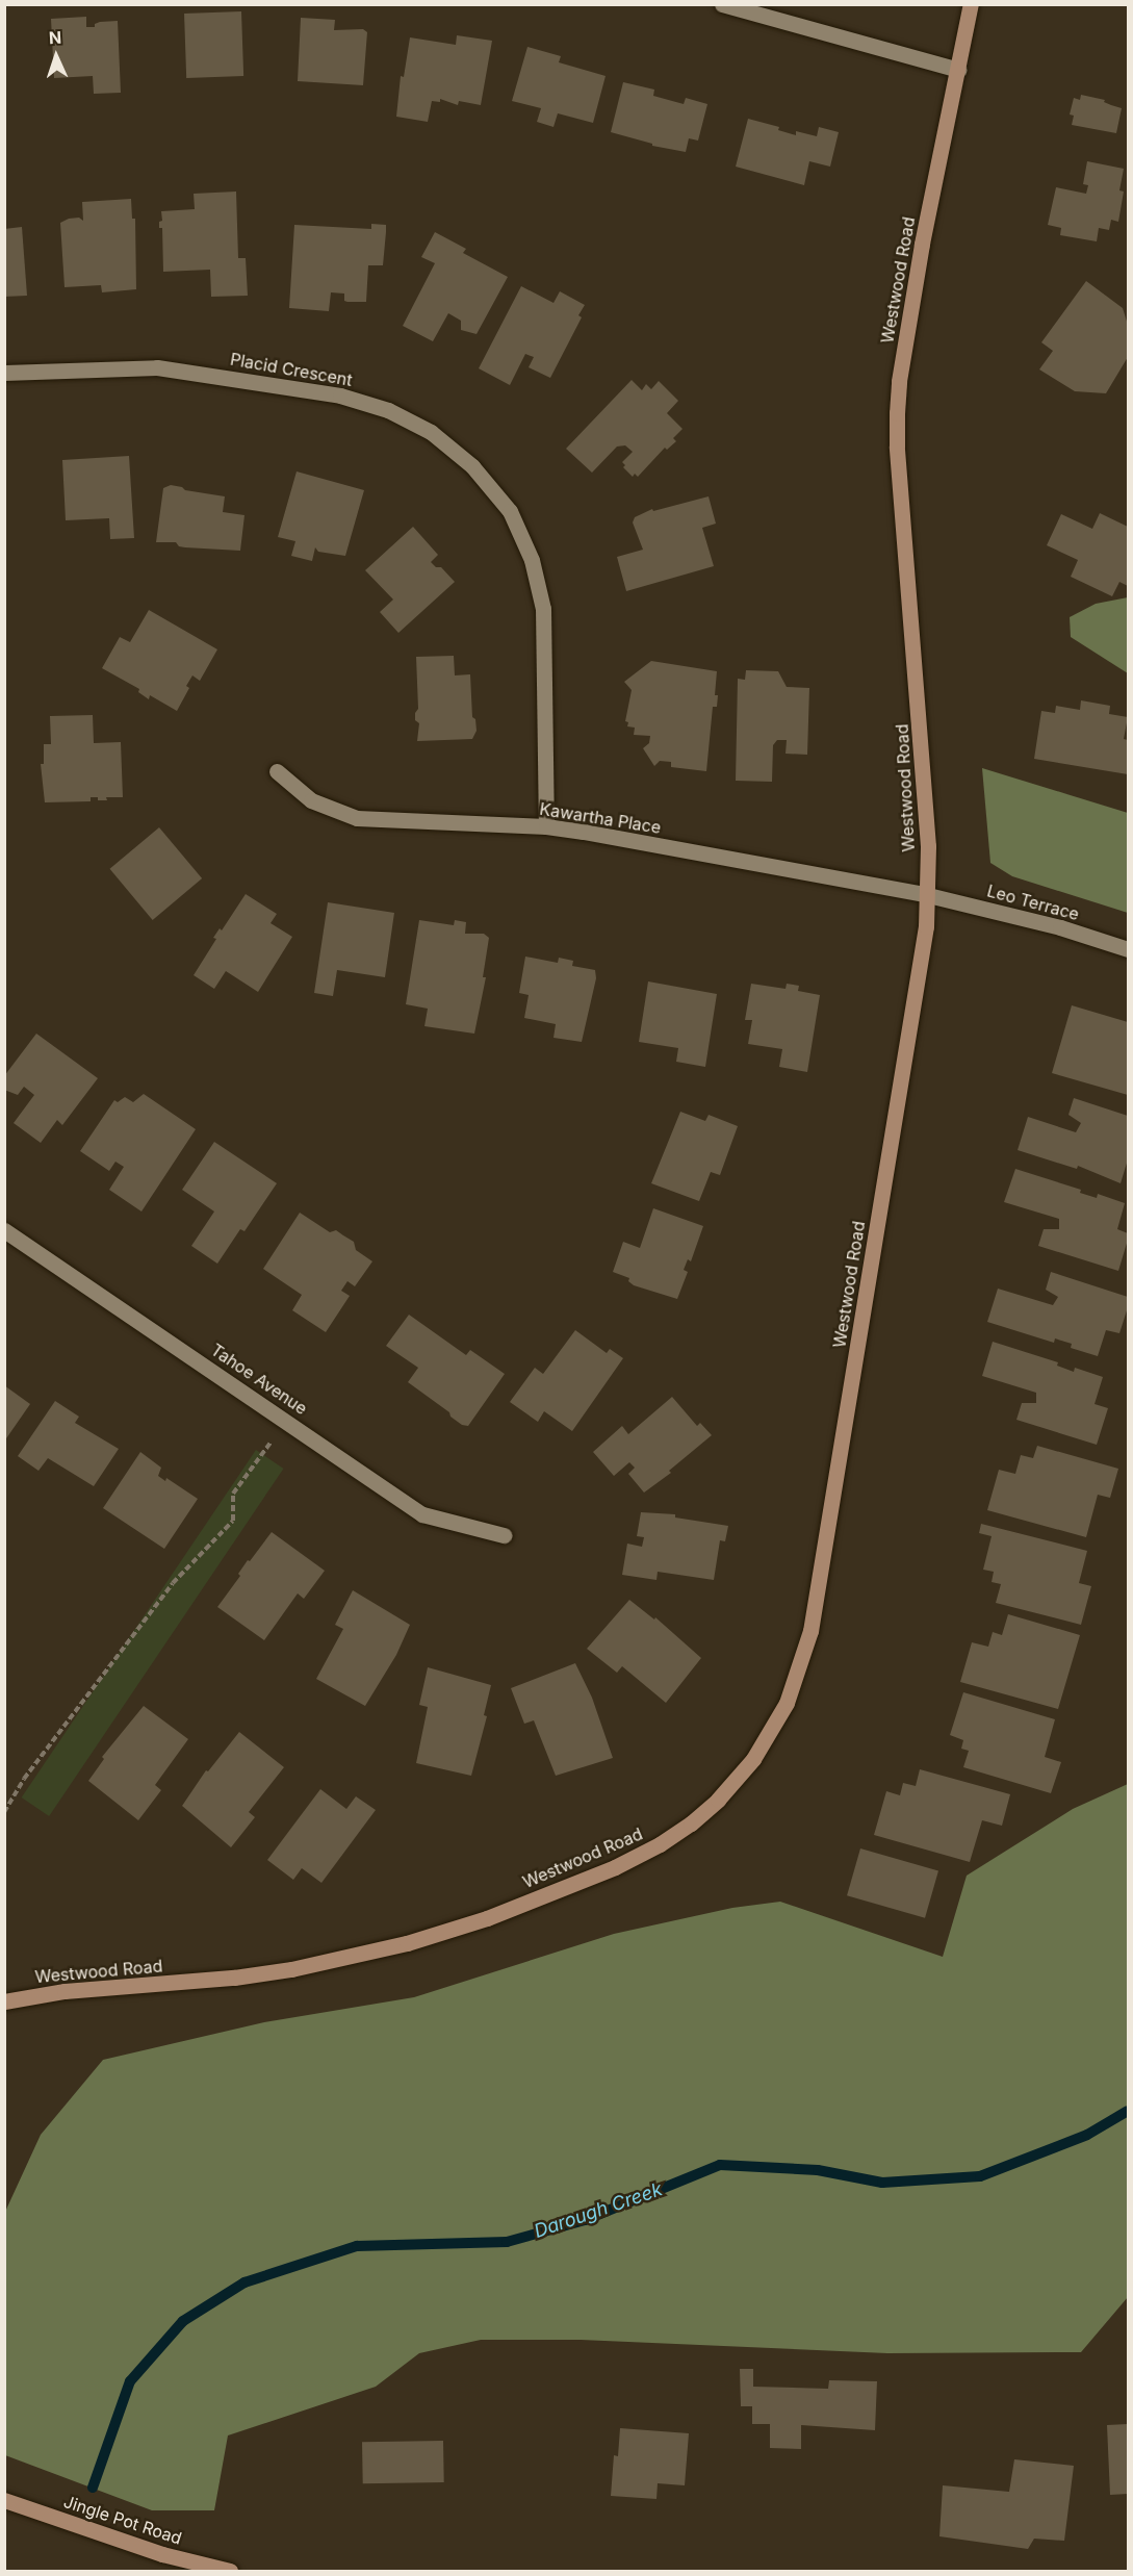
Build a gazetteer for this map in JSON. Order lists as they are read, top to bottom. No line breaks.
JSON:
{"streets":{"street":["Westwood Road","Placid Crescent","Kawartha Place","Leo Terrace","Tahoe Avenue","Jingle Pot Road"]},"crossings":[["Westwood Road","Kawartha Place"],["Westwood Road","Leo Terrace"],["Placid Crescent","Kawartha Place"],["Kawartha Place","Leo Terrace"]],"water":["Darough Creek"],"north":"top"}
